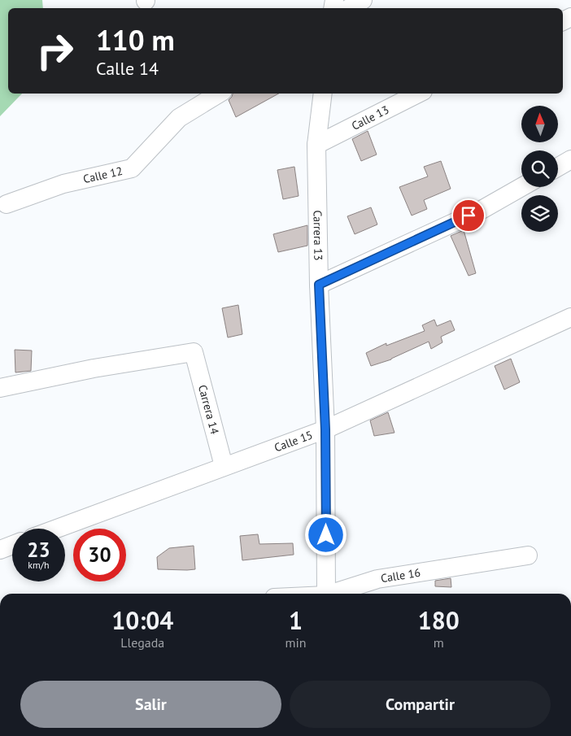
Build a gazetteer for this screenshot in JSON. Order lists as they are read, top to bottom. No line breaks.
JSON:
{"streets":{"street":["Calle 13","Calle 12","Carrera 13","Carrera 14","Calle 15","Calle 16"]},"crossings":[["Calle 13","Carrera 13"],["Carrera 13","Calle 15"],["Carrera 14","Calle 15"]],"north":"top","page":{"turn":["110 m","Calle 14"],"speed":"23 km/h","limit":"30","eta":["10:04","Llegada","1","min","180","m"],"buttons":["Salir","Compartir"]}}
